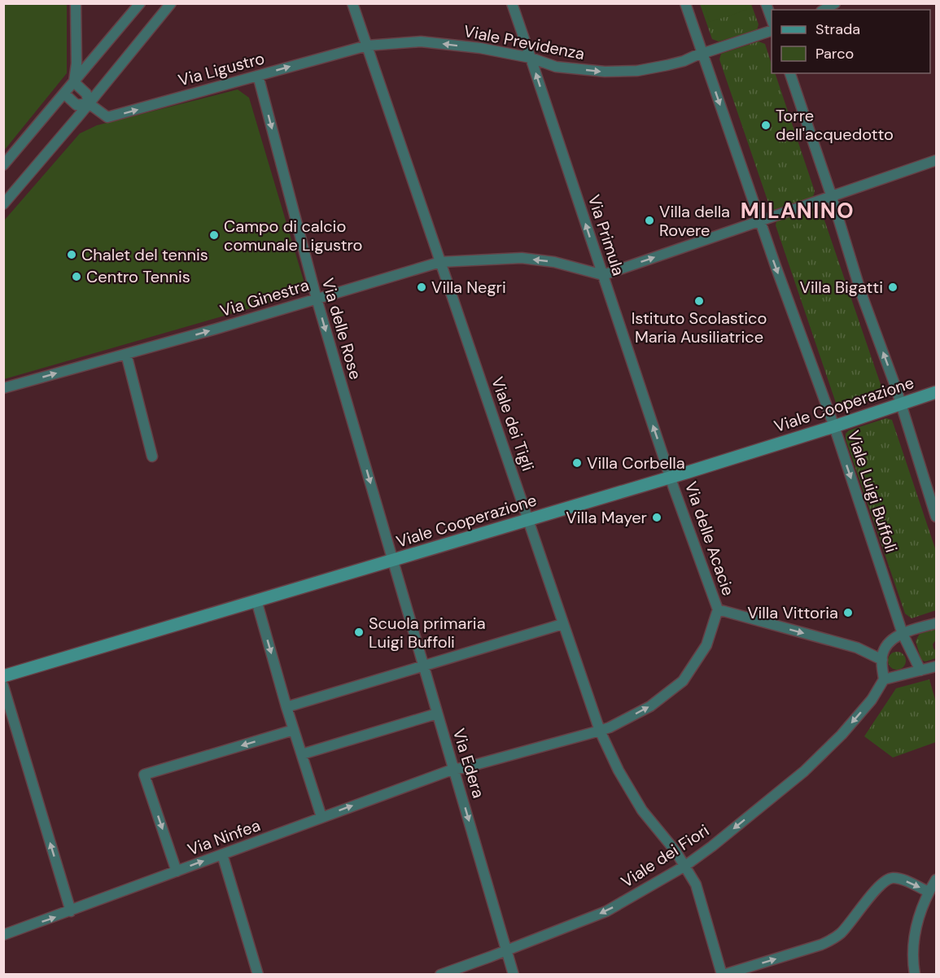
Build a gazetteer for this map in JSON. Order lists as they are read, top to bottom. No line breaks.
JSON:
{"streets":{"street":["Viale Previdenza","Via Ligustro","Via Primula","Via Ginestra","Via delle Rose","Viale Cooperazione","Viale dei Tigli","Viale Luigi Buffoli","Via delle Acacie","Via Edera","Via Ninfea","Viale dei Fiori"]},"crossings":[["Viale Previdenza","Via Ligustro"],["Viale Previdenza","Via Primula"],["Viale Previdenza","Viale dei Tigli"],["Viale Previdenza","Viale Luigi Buffoli"],["Via Ligustro","Via delle Rose"],["Via Ligustro","Viale dei Tigli"],["Via Primula","Via Ginestra"],["Via Primula","Viale Cooperazione"],["Via Primula","Via delle Acacie"],["Via Ginestra","Via delle Rose"],["Via Ginestra","Viale dei Tigli"],["Via delle Rose","Viale Cooperazione"],["Via delle Rose","Via Edera"],["Viale Cooperazione","Viale dei Tigli"],["Viale Cooperazione","Viale Luigi Buffoli"],["Viale Cooperazione","Via delle Acacie"],["Viale Cooperazione","Via Edera"],["Viale dei Tigli","Via delle Acacie"],["Viale dei Tigli","Viale dei Fiori"],["Via delle Acacie","Via Edera"],["Via delle Acacie","Via Ninfea"],["Via Edera","Via Ninfea"],["Via Edera","Viale dei Fiori"]],"one_way":["Via Ligustro","Via Primula","Via delle Rose","Via delle Acacie","Via Edera","Viale dei Fiori"],"districts":["MILANINO"],"places":["Torre dell'acquedotto","Villa della Rovere","Campo di calcio comunale Ligustro","Chalet del tennis","Centro Tennis","Villa Negri","Villa Bigatti","Istituto Scolastico Maria Ausiliatrice","Villa Corbella","Villa Mayer","Villa Vittoria","Scuola primaria Luigi Buffoli"],"legend":["Strada","Parco"]}
